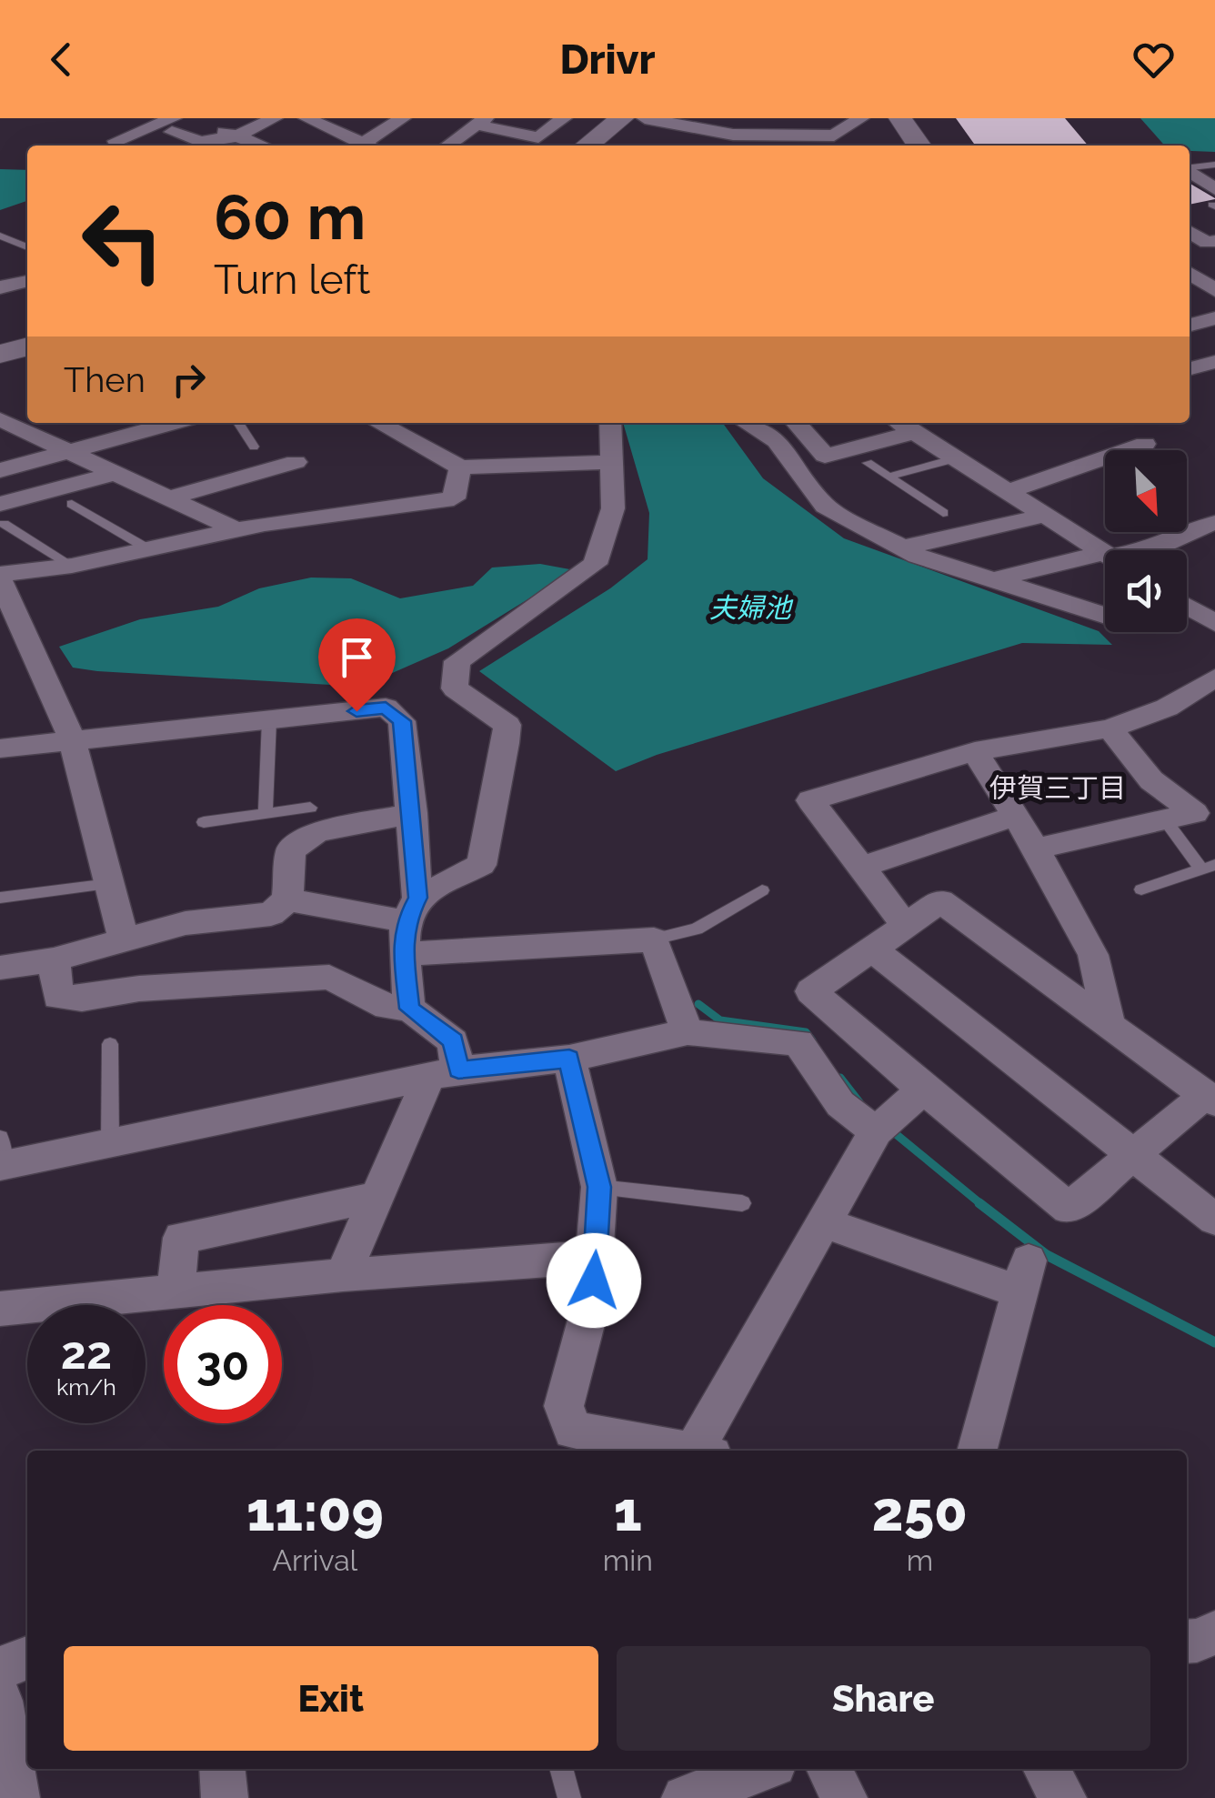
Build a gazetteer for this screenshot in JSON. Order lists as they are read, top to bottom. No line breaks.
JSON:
{"districts":["伊賀三丁目"],"water":["夫婦池"],"north":"bottom right","page":{"header":"Drivr","turn":["60 m","Turn left"],"then":"Then","speed":"22 km/h","limit":"30","eta":["11:09","Arrival","1","min","250","m"],"buttons":["Exit","Share"]}}
